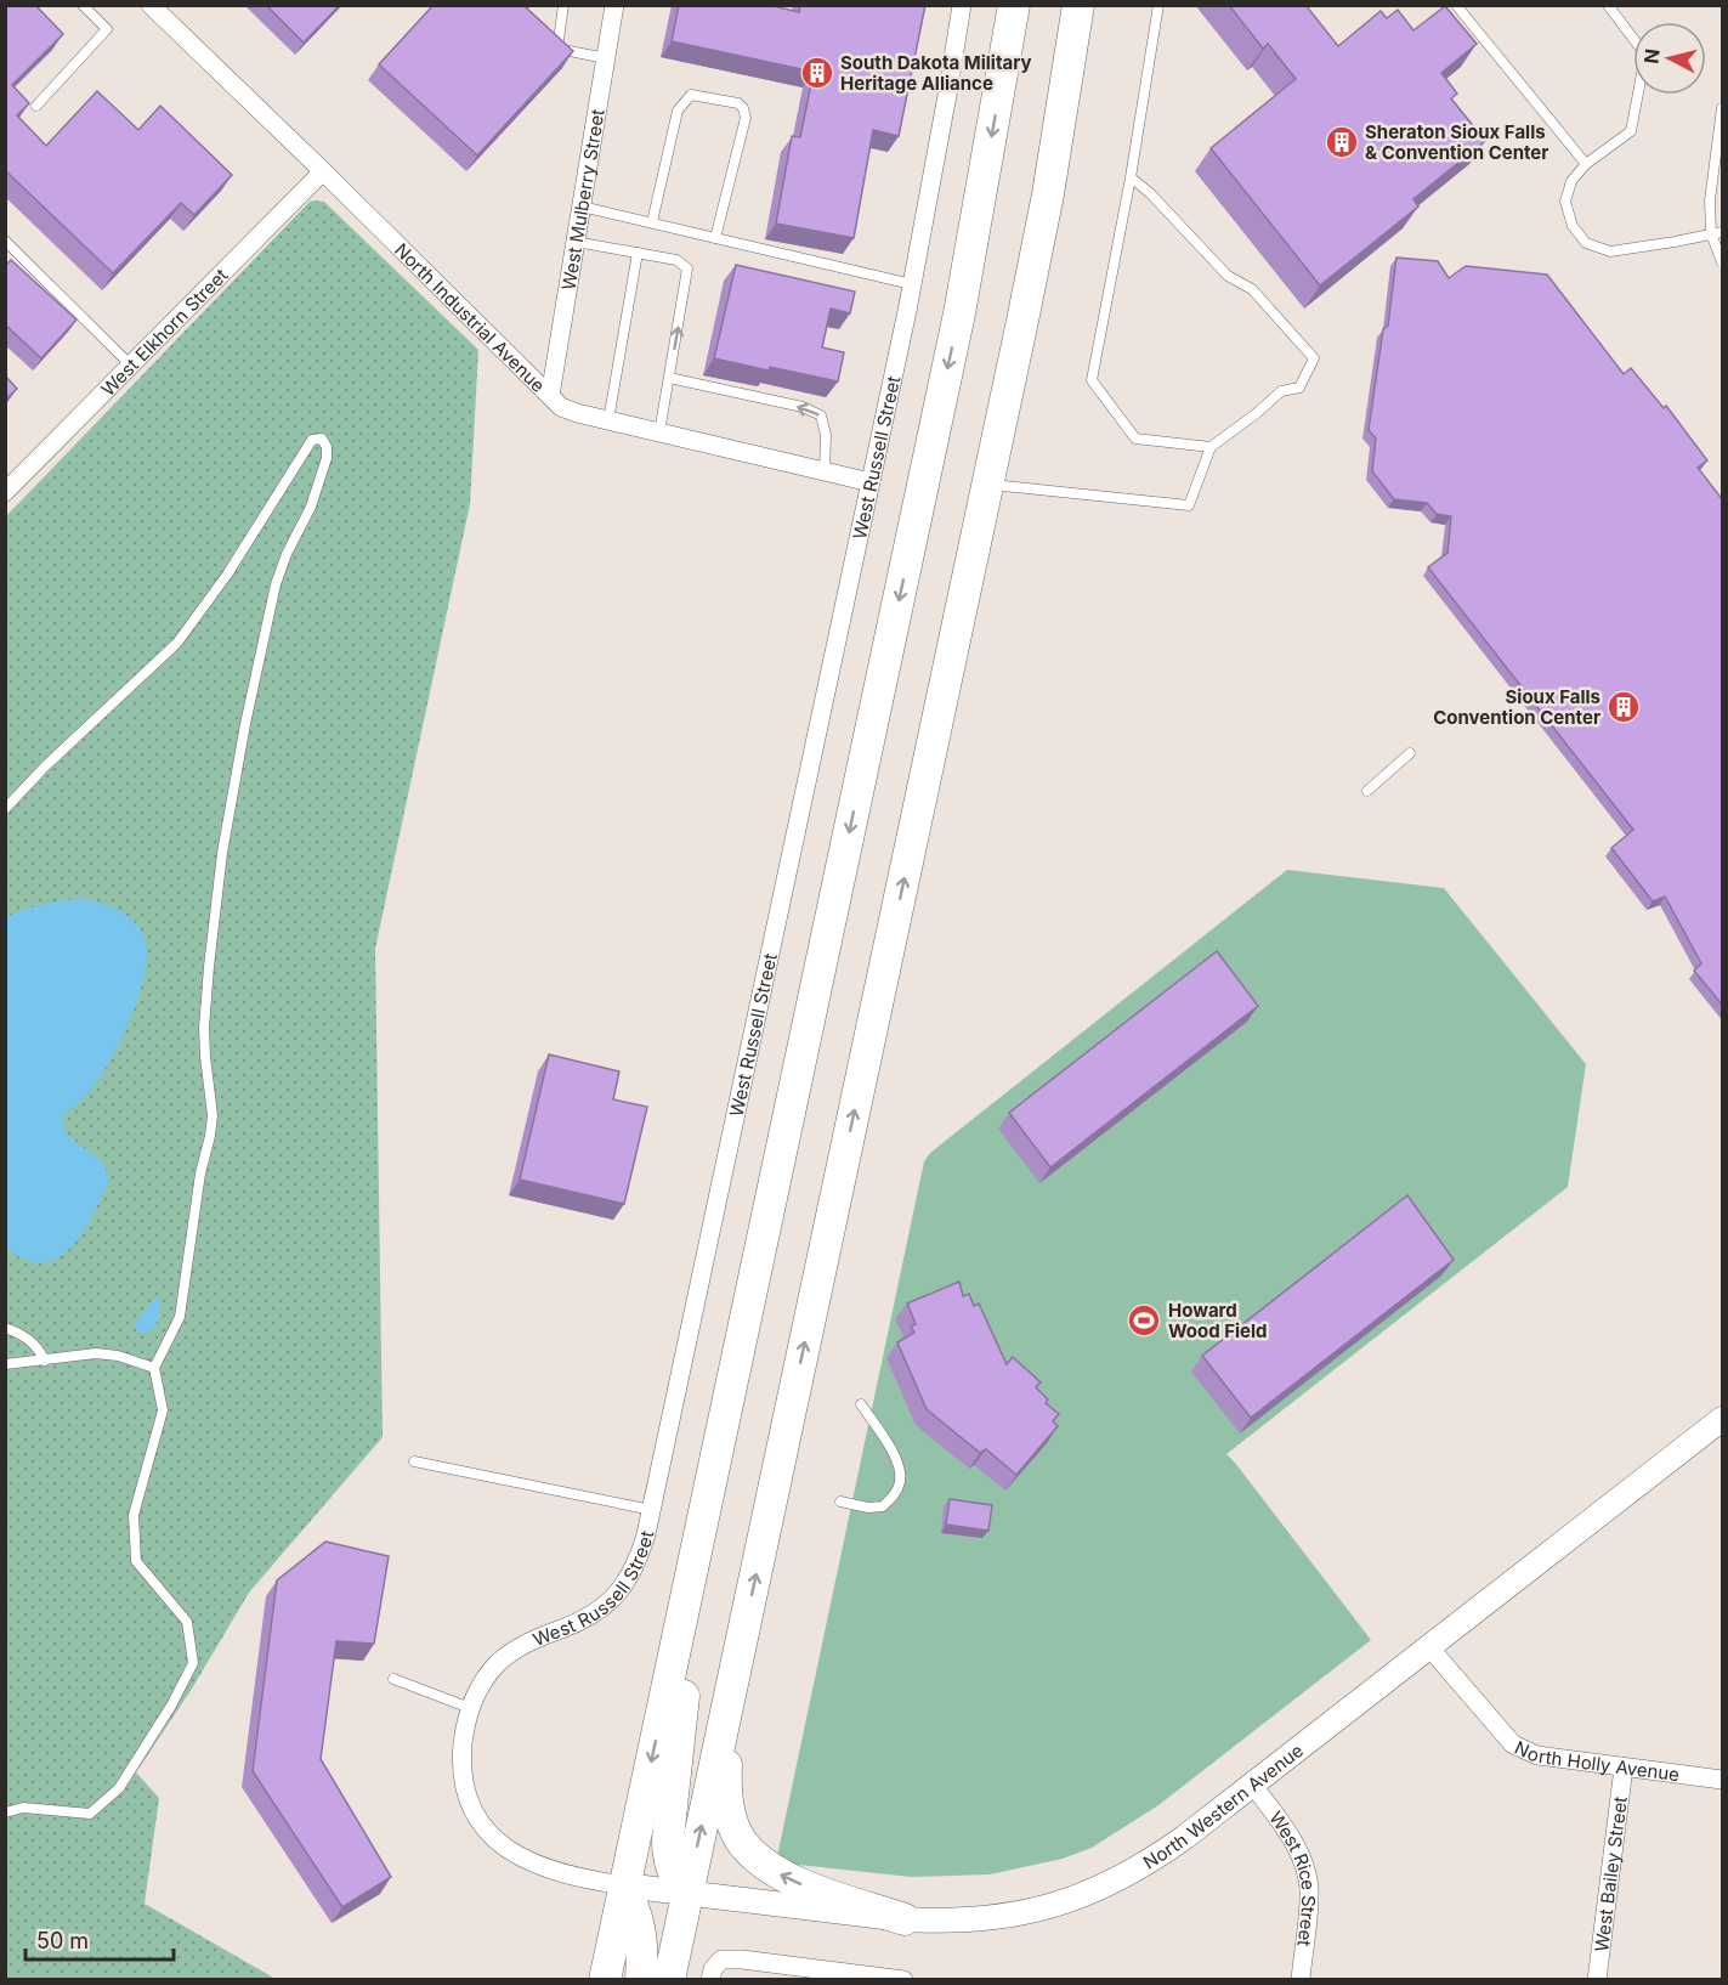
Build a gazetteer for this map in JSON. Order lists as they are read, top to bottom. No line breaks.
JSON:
{"streets":{"street":["West Mulberry Street","North Industrial Avenue","West Elkhorn Street","West Russell Street","North Holly Avenue","North Western Avenue","West Bailey Street","West Rice Street"]},"crossings":[["West Mulberry Street","North Industrial Avenue"],["North Industrial Avenue","West Elkhorn Street"],["North Industrial Avenue","West Russell Street"],["West Russell Street","North Western Avenue"],["North Holly Avenue","North Western Avenue"],["North Holly Avenue","West Bailey Street"],["North Western Avenue","West Rice Street"]],"places":{"building":["South Dakota Military Heritage Alliance","Sheraton Sioux Falls & Convention Center","Sioux Falls Convention Center"],"sports":["Howard Wood Field"]},"scale_bar":"50 m","north":"left"}
